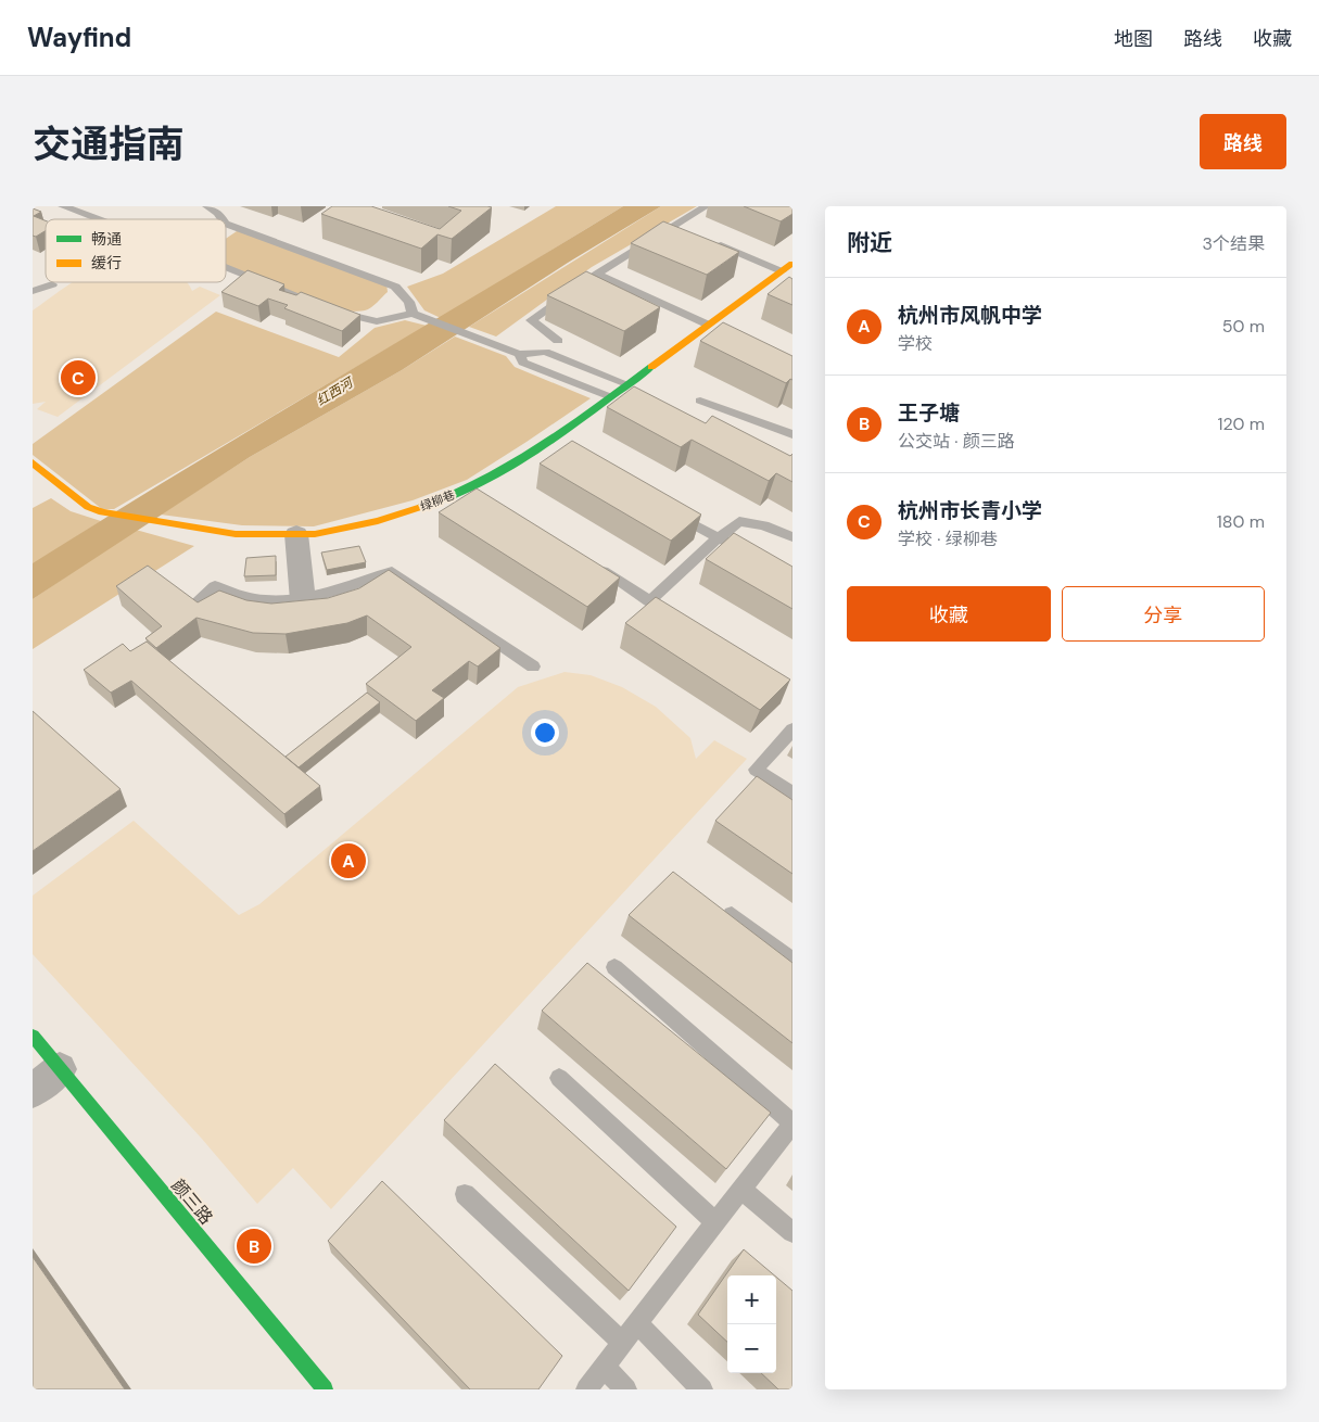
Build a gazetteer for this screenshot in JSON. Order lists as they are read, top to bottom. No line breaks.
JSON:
{"streets":{"street":["绿柳巷","颜三路"]},"water":["红西河"],"legend":["畅通","缓行"],"page":{"header":"Wayfind","nav":["地图","路线","收藏"],"title":"交通指南","buttons":["路线",["收藏","分享"]],"heading":["附近","3个结果"],"list":[{"mark":"A","name":"杭州市风帆中学","note":"学校","value":"50 m"},{"mark":"B","name":"王子塘","note":"公交站 · 颜三路","value":"120 m"},{"mark":"C","name":"杭州市长青小学","note":"学校 · 绿柳巷","value":"180 m"}],"pins":["C","A","B"],"map_buttons":["+","−"]}}
